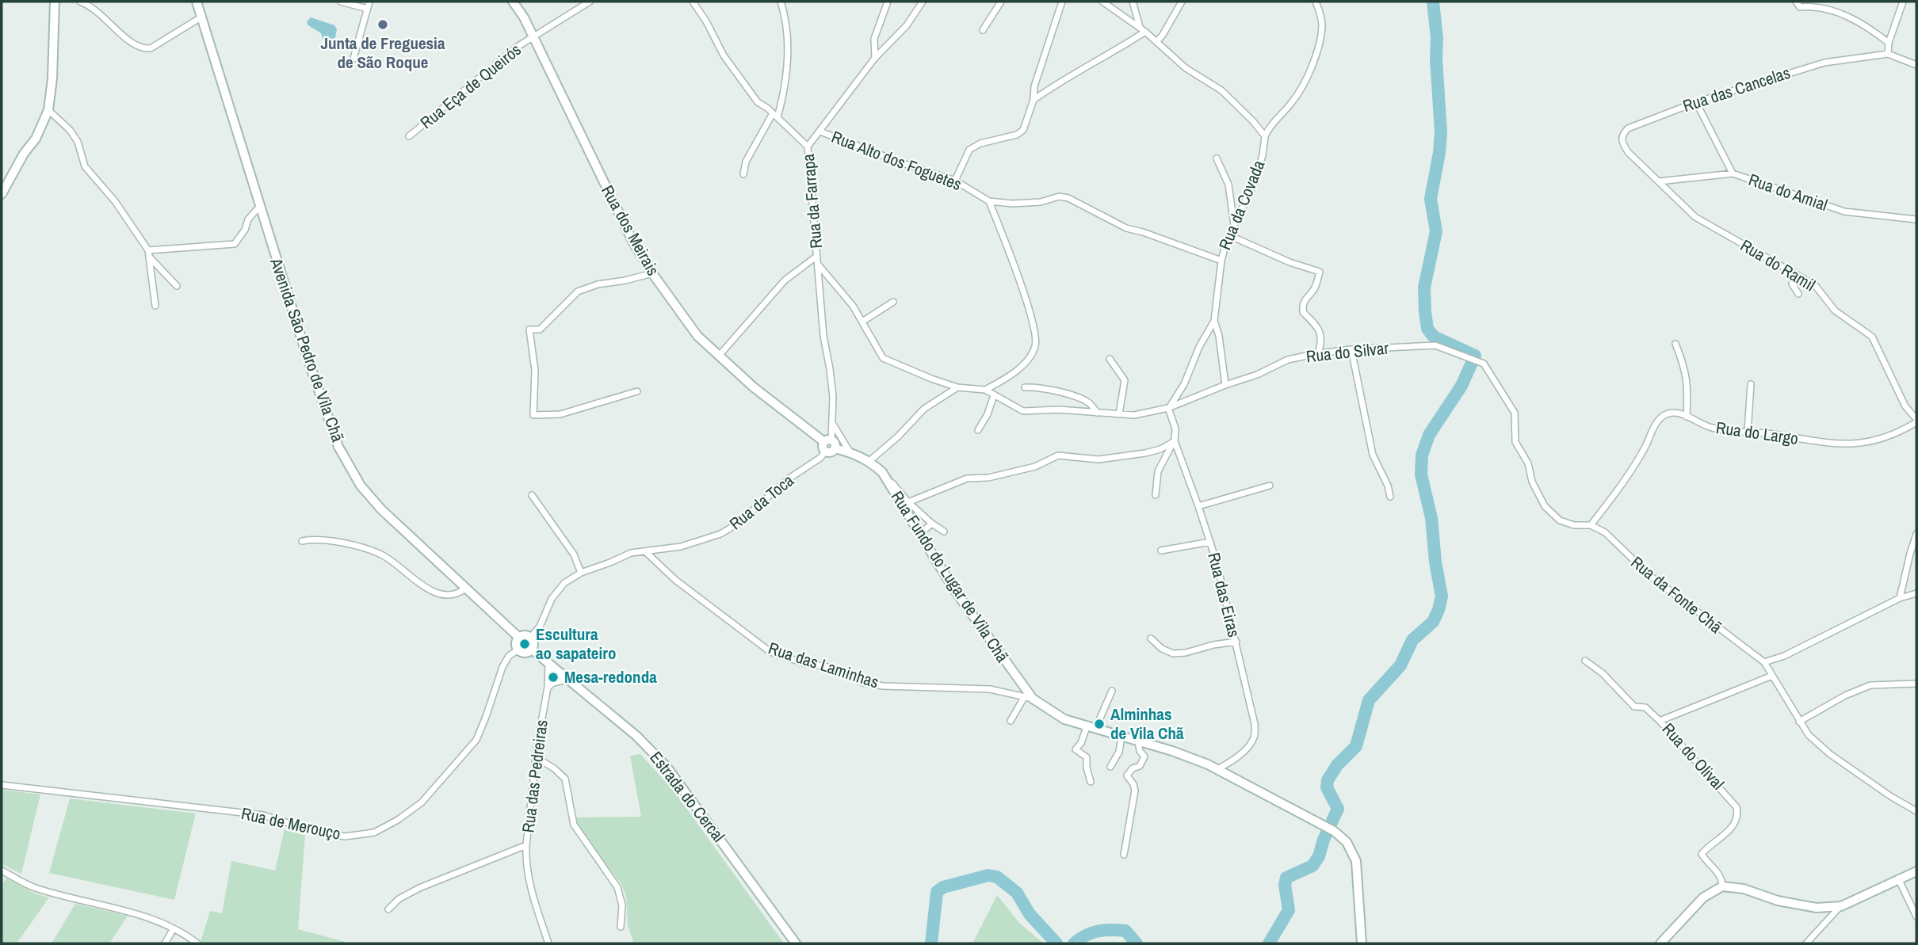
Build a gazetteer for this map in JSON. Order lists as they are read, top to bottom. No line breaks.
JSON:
{"streets":{"street":["Rua Eça de Queirós","Rua das Cancelas","Rua Alto dos Foguetes","Rua do Amial","Rua da Farrapa","Rua da Covada","Rua dos Meirais","Rua do Ramil","Avenida São Pedro de Vila Chã","Rua do Silvar","Rua do Largo","Rua da Toca","Rua Fundo do Lugar de Vila Chã","Rua das Eiras","Rua da Fonte Chã","Rua das Laminhas","Rua do Olival","Rua das Pedreiras","Estrada do Cercal","Rua de Merouço"]},"crossings":[["Rua Eça de Queirós","Rua dos Meirais"],["Rua das Cancelas","Rua do Amial"],["Rua das Cancelas","Rua do Ramil"],["Rua Alto dos Foguetes","Rua da Farrapa"],["Rua Alto dos Foguetes","Rua da Covada"],["Rua do Amial","Rua do Ramil"],["Rua da Farrapa","Rua dos Meirais"],["Rua da Farrapa","Rua da Toca"],["Rua da Farrapa","Rua Fundo do Lugar de Vila Chã"],["Rua da Covada","Rua do Silvar"],["Rua da Covada","Rua das Eiras"],["Rua dos Meirais","Rua da Toca"],["Rua dos Meirais","Rua Fundo do Lugar de Vila Chã"],["Rua do Ramil","Rua do Largo"],["Avenida São Pedro de Vila Chã","Rua da Toca"],["Avenida São Pedro de Vila Chã","Estrada do Cercal"],["Avenida São Pedro de Vila Chã","Rua de Merouço"],["Rua do Silvar","Rua das Eiras"],["Rua do Silvar","Rua da Fonte Chã"],["Rua do Largo","Rua da Fonte Chã"],["Rua da Toca","Rua Fundo do Lugar de Vila Chã"],["Rua da Toca","Rua das Laminhas"],["Rua da Toca","Estrada do Cercal"],["Rua da Toca","Rua de Merouço"],["Rua Fundo do Lugar de Vila Chã","Rua das Eiras"],["Rua Fundo do Lugar de Vila Chã","Rua das Laminhas"],["Rua da Fonte Chã","Rua do Olival"],["Rua das Pedreiras","Estrada do Cercal"],["Estrada do Cercal","Rua de Merouço"]],"places":["Junta de Freguesia de São Roque","Escultura ao sapateiro","Mesa-redonda","Alminhas de Vila Chã"]}
